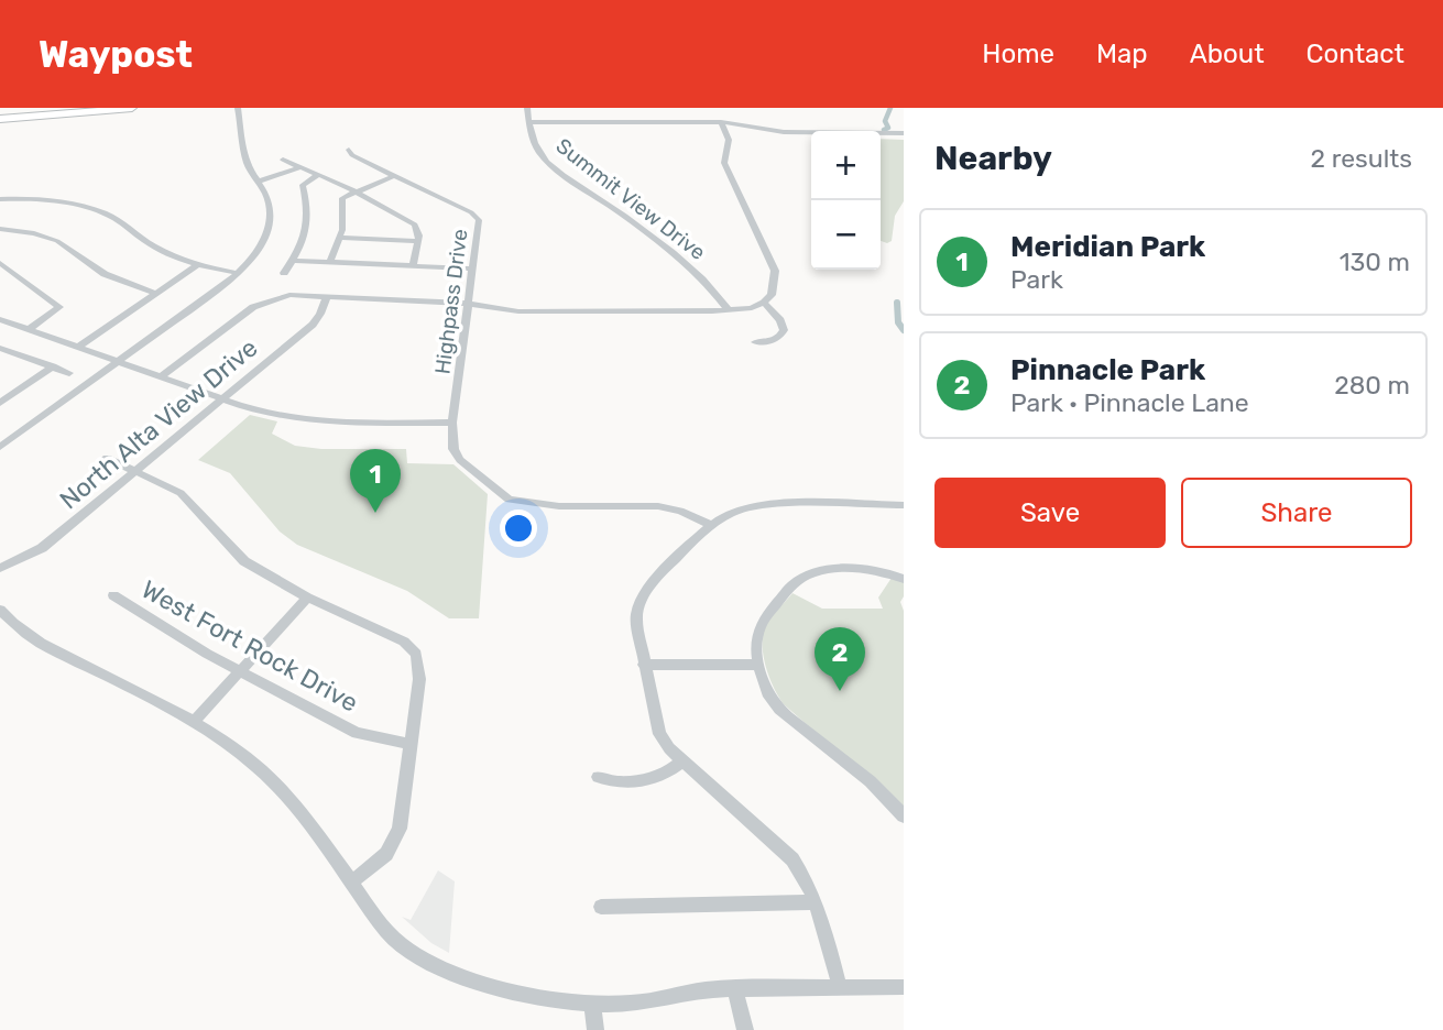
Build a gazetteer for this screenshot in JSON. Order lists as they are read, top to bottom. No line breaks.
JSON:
{"streets":{"street":["Summit View Drive","Highpass Drive","North Alta View Drive","West Fort Rock Drive"]},"page":{"header":"Waypost","nav":["Home","Map","About","Contact"],"heading":["Nearby","2 results"],"map_buttons":["+","−"],"list":[{"mark":"1","name":"Meridian Park","note":"Park","value":"130 m"},{"mark":"2","name":"Pinnacle Park","note":"Park · Pinnacle Lane","value":"280 m"}],"pins":["1","2"],"buttons":["Save","Share"]}}
